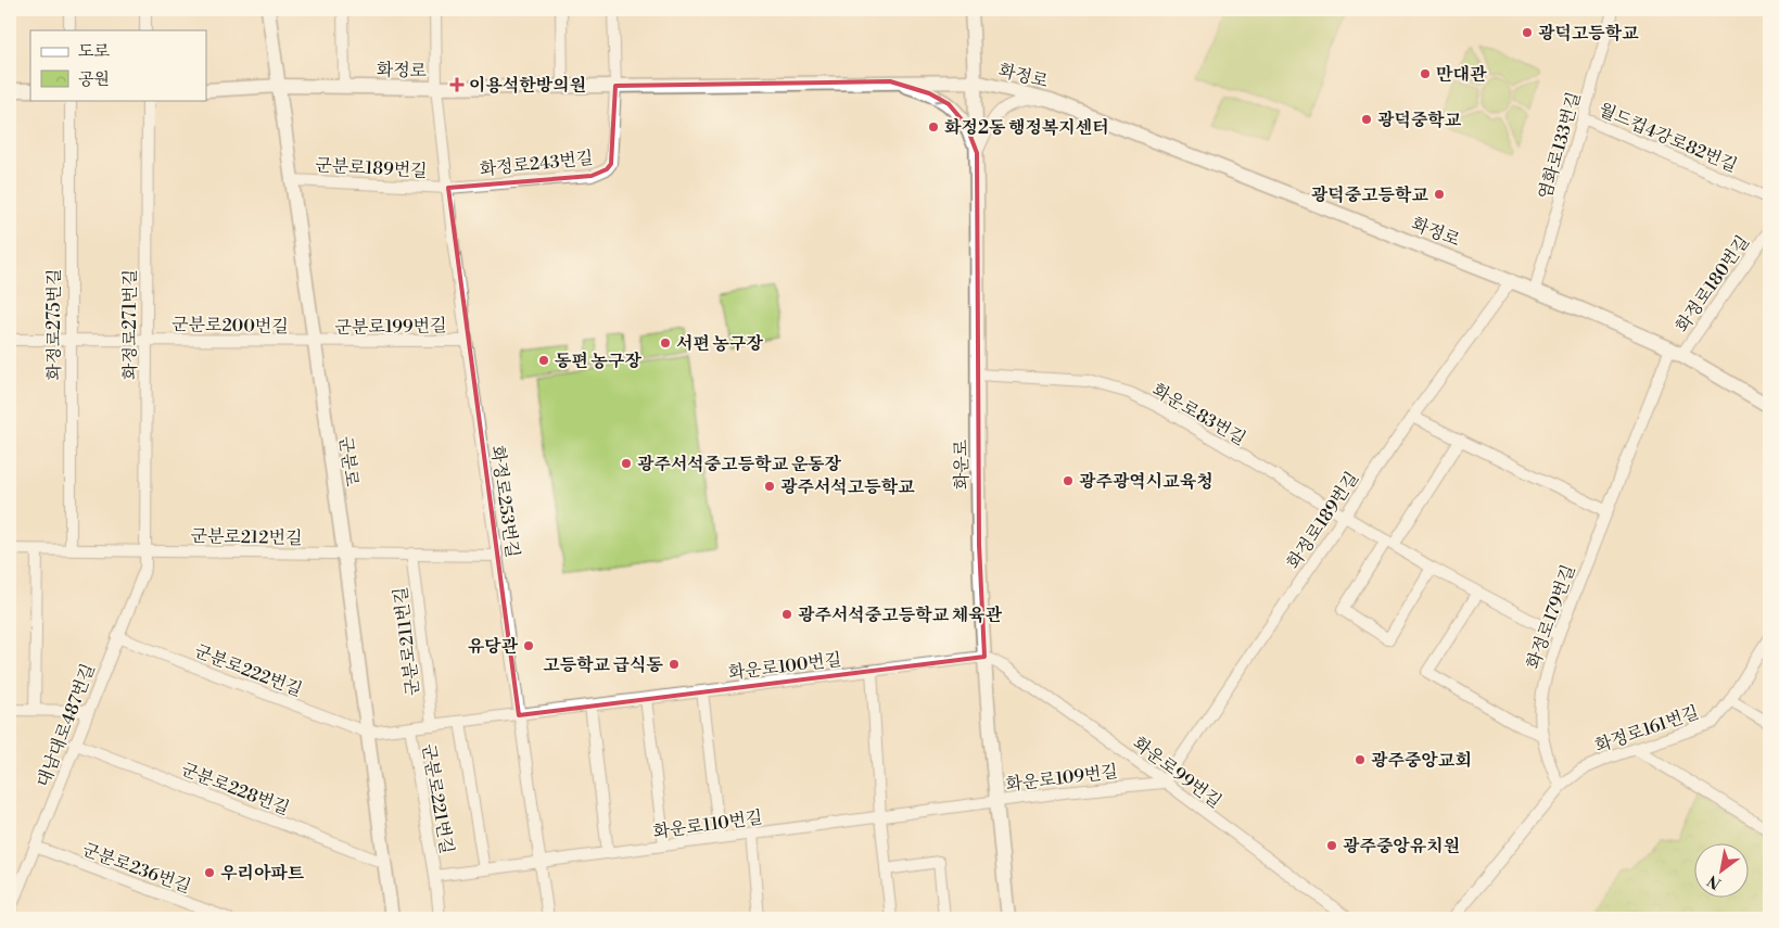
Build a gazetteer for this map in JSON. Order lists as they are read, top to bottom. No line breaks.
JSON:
{"streets":{"street":["화정로","월드컵4강로82번길","염화로133번길","화정로243번길","군분로189번길","화정로180번길","화정로275번길","화정로271번길","군분로200번길","군분로199번길","화운로83번길","군분로","화운로","화정로253번길","화정로189번길","군분로212번길","화정로179번길","군분로211번길","화운로100번길","군분로222번길","대남대로487번길","화정로161번길","화운로99번길","화운로109번길","군분로228번길","군분로221번길","화운로110번길","군분로236번길"]},"crossings":[["화정로","염화로133번길"],["화정로","화정로243번길"],["화정로","화정로180번길"],["화정로","군분로"],["화정로","화운로"],["화정로","화정로253번길"],["화정로","화정로189번길"],["화정로","화정로179번길"],["월드컵4강로82번길","염화로133번길"],["화정로243번길","군분로189번길"],["화정로243번길","화정로253번길"],["군분로189번길","군분로"],["군분로189번길","화정로253번길"],["화정로180번길","화정로179번길"],["화정로275번길","군분로200번길"],["화정로275번길","군분로212번길"],["화정로271번길","군분로200번길"],["화정로271번길","군분로212번길"],["화정로271번길","대남대로487번길"],["군분로200번길","군분로199번길"],["군분로200번길","군분로"],["군분로199번길","군분로"],["군분로199번길","화정로253번길"],["화운로83번길","화운로"],["화운로83번길","화정로189번길"],["화운로83번길","화정로179번길"],["군분로","군분로212번길"],["군분로","군분로222번길"],["군분로","군분로228번길"],["군분로","군분로221번길"],["화운로","화운로100번길"],["화운로","화운로99번길"],["화운로","화운로109번길"],["화운로","화운로110번길"],["화정로253번길","화운로100번길"],["화정로253번길","군분로221번길"],["화정로253번길","화운로110번길"],["화정로189번길","화운로99번길"],["화정로189번길","화운로109번길"],["군분로212번길","대남대로487번길"],["화정로179번길","화정로161번길"],["군분로211번길","군분로221번길"],["화운로100번길","화운로99번길"],["화운로100번길","군분로221번길"],["군분로222번길","대남대로487번길"],["군분로222번길","군분로221번길"],["대남대로487번길","군분로228번길"],["대남대로487번길","군분로236번길"],["화운로99번길","화운로109번길"],["화운로109번길","화운로110번길"],["군분로221번길","화운로110번길"]],"places":{"other":["광덕고등학교","만대관","광덕중학교","화정2동 행정복지센터","광덕중고등학교","서편 농구장","동편 농구장","광주서석중고등학교 운동장","광주광역시교육청","광주서석고등학교","광주서석중고등학교 체육관","유당관","고등학교 급식동","광주중앙교회","광주중앙유치원","우리아파트"],"health":["이용석한방의원"]},"legend":["도로","공원"],"north":"bottom left"}
